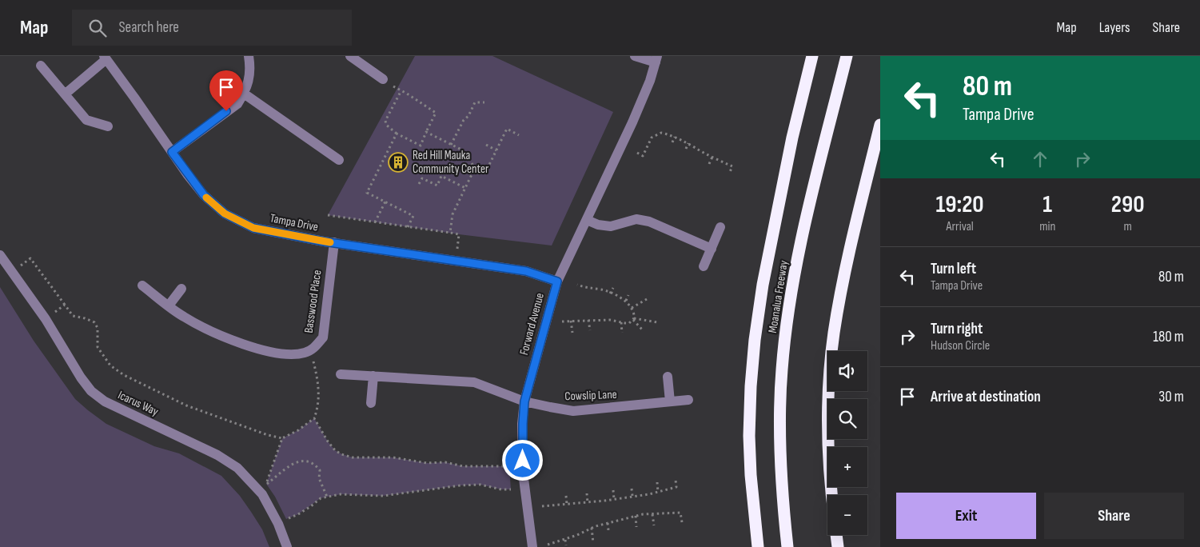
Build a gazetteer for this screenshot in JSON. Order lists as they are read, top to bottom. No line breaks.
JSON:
{"streets":{"highway":["Moanalua Freeway"],"street":["Tampa Drive","Basswood Place","Forward Avenue","Cowslip Lane","Icarus Way"]},"crossings":[["Tampa Drive","Basswood Place"],["Tampa Drive","Forward Avenue"],["Forward Avenue","Cowslip Lane"]],"places":{"building":["Red Hill Mauka Community Center"]},"page":{"header":"Map","search":"Search here","nav":["Map","Layers","Share"],"turn":["80 m","Tampa Drive"],"eta":["19:20","Arrival","1","min","290","m"],"list":[{"name":"Turn left","note":"Tampa Drive","value":"80 m"},{"name":"Turn right","note":"Hudson Circle","value":"180 m"},{"name":"Arrive at destination","value":"30 m"}],"map_buttons":["+","−"],"buttons":["Exit","Share"]}}
